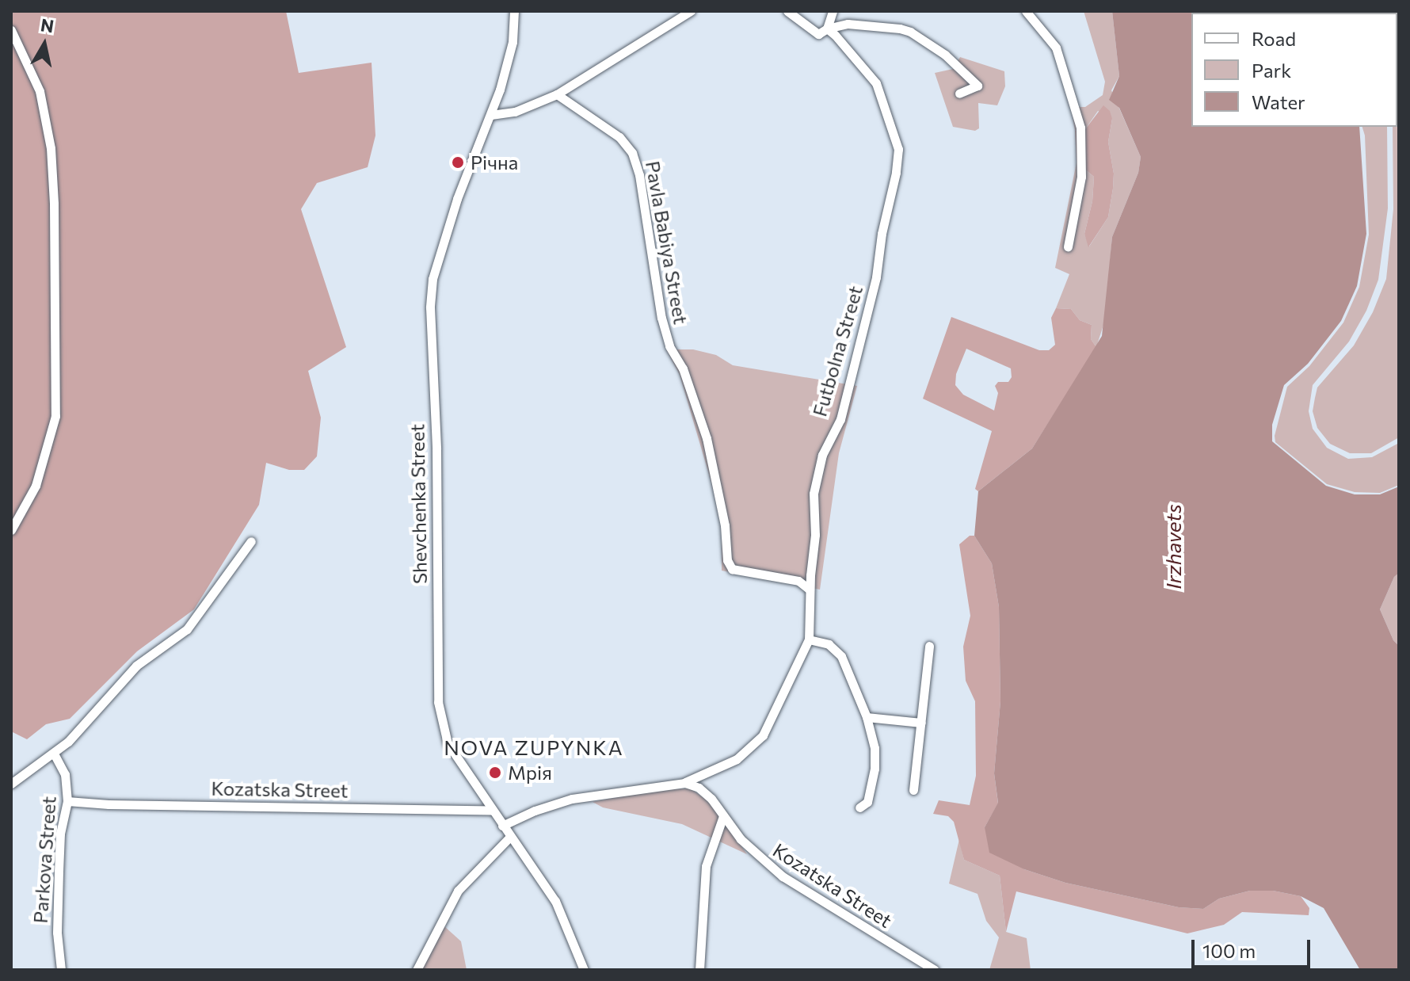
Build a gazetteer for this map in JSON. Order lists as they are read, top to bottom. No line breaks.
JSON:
{"streets":{"street":["Pavla Babiya Street","Futbolna Street","Shevchenka Street","Kozatska Street","Parkova Street"]},"crossings":[["Pavla Babiya Street","Futbolna Street"],["Shevchenka Street","Kozatska Street"],["Kozatska Street","Parkova Street"]],"districts":["NOVA ZUPYNKA"],"water":["Irzhavets"],"places":["Річна","Мрія"],"legend":["Road","Park","Water"],"scale_bar":"100 m","north":"top"}
